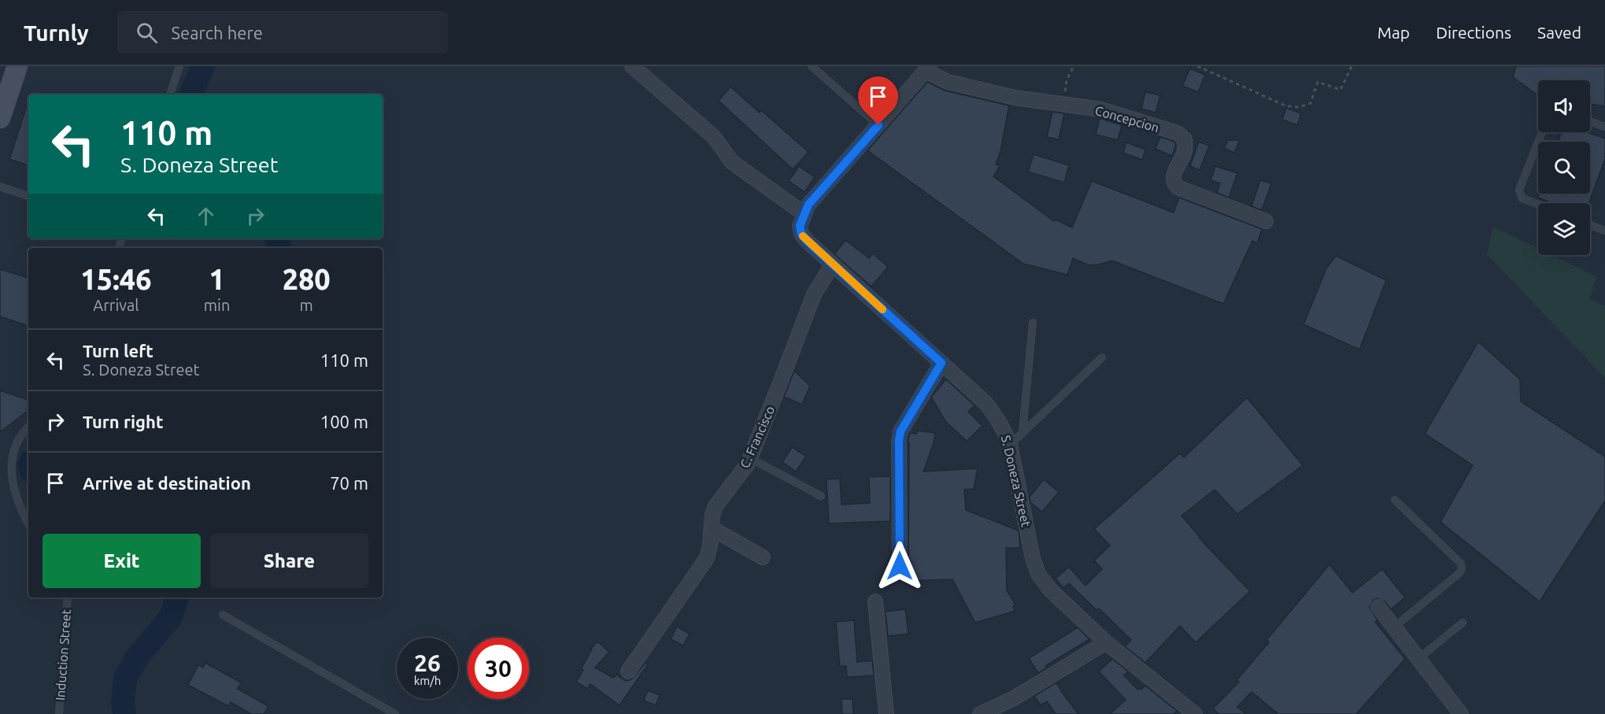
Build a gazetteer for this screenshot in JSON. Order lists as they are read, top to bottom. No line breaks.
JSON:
{"streets":{"street":["Concepcion","C. Francisco","S. Doneza Street"],"lane":["Induction Street"]},"crossings":[["C. Francisco","S. Doneza Street"]],"page":{"header":"Turnly","search":"Search here","nav":["Map","Directions","Saved"],"turn":["110 m","S. Doneza Street"],"eta":["15:46","Arrival","1","min","280","m"],"list":[{"name":"Turn left","note":"S. Doneza Street","value":"110 m"},{"name":"Turn right","value":"100 m"},{"name":"Arrive at destination","value":"70 m"}],"buttons":["Exit","Share"],"speed":"26 km/h","limit":"30"}}
